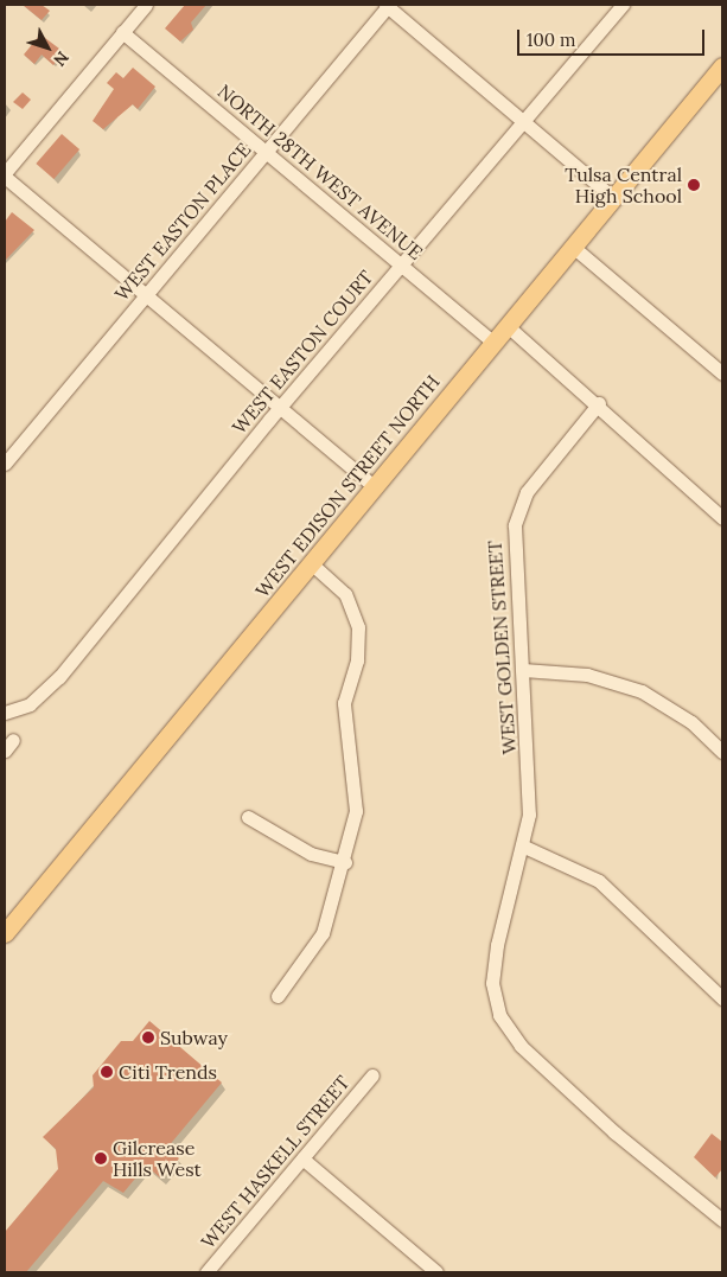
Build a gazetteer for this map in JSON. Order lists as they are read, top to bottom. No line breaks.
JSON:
{"streets":{"main road":["WEST EDISON STREET NORTH"],"street":["NORTH 28TH WEST AVENUE","WEST EASTON PLACE","WEST EASTON COURT","WEST GOLDEN STREET","WEST HASKELL STREET"]},"crossings":[["NORTH 28TH WEST AVENUE","WEST EASTON PLACE"],["NORTH 28TH WEST AVENUE","WEST EASTON COURT"],["NORTH 28TH WEST AVENUE","WEST EDISON STREET NORTH"]],"places":["Tulsa Central High School","Subway","Citi Trends","Gilcrease Hills West"],"scale_bar":"100 m","north":"bottom right"}
